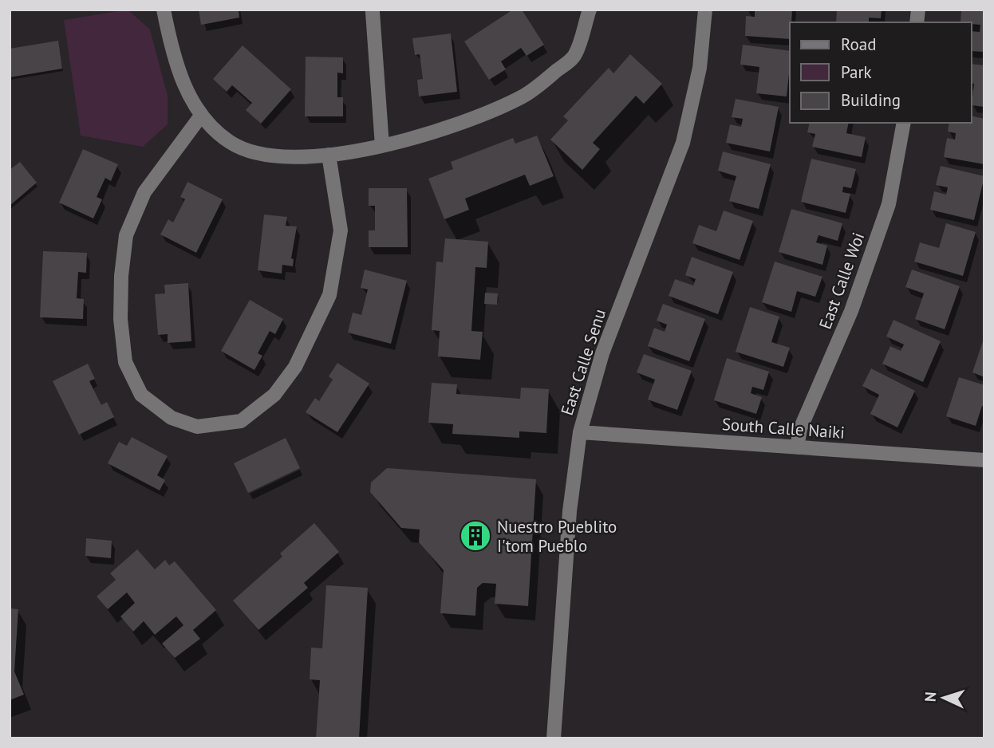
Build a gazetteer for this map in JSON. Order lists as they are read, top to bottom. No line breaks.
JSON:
{"streets":{"street":["East Calle Woi","East Calle Senu","South Calle Naiki"]},"crossings":[["East Calle Woi","South Calle Naiki"],["East Calle Senu","South Calle Naiki"]],"places":{"building":["Nuestro Pueblito I'tom Pueblo"]},"legend":["Road","Park","Building"],"north":"left"}
